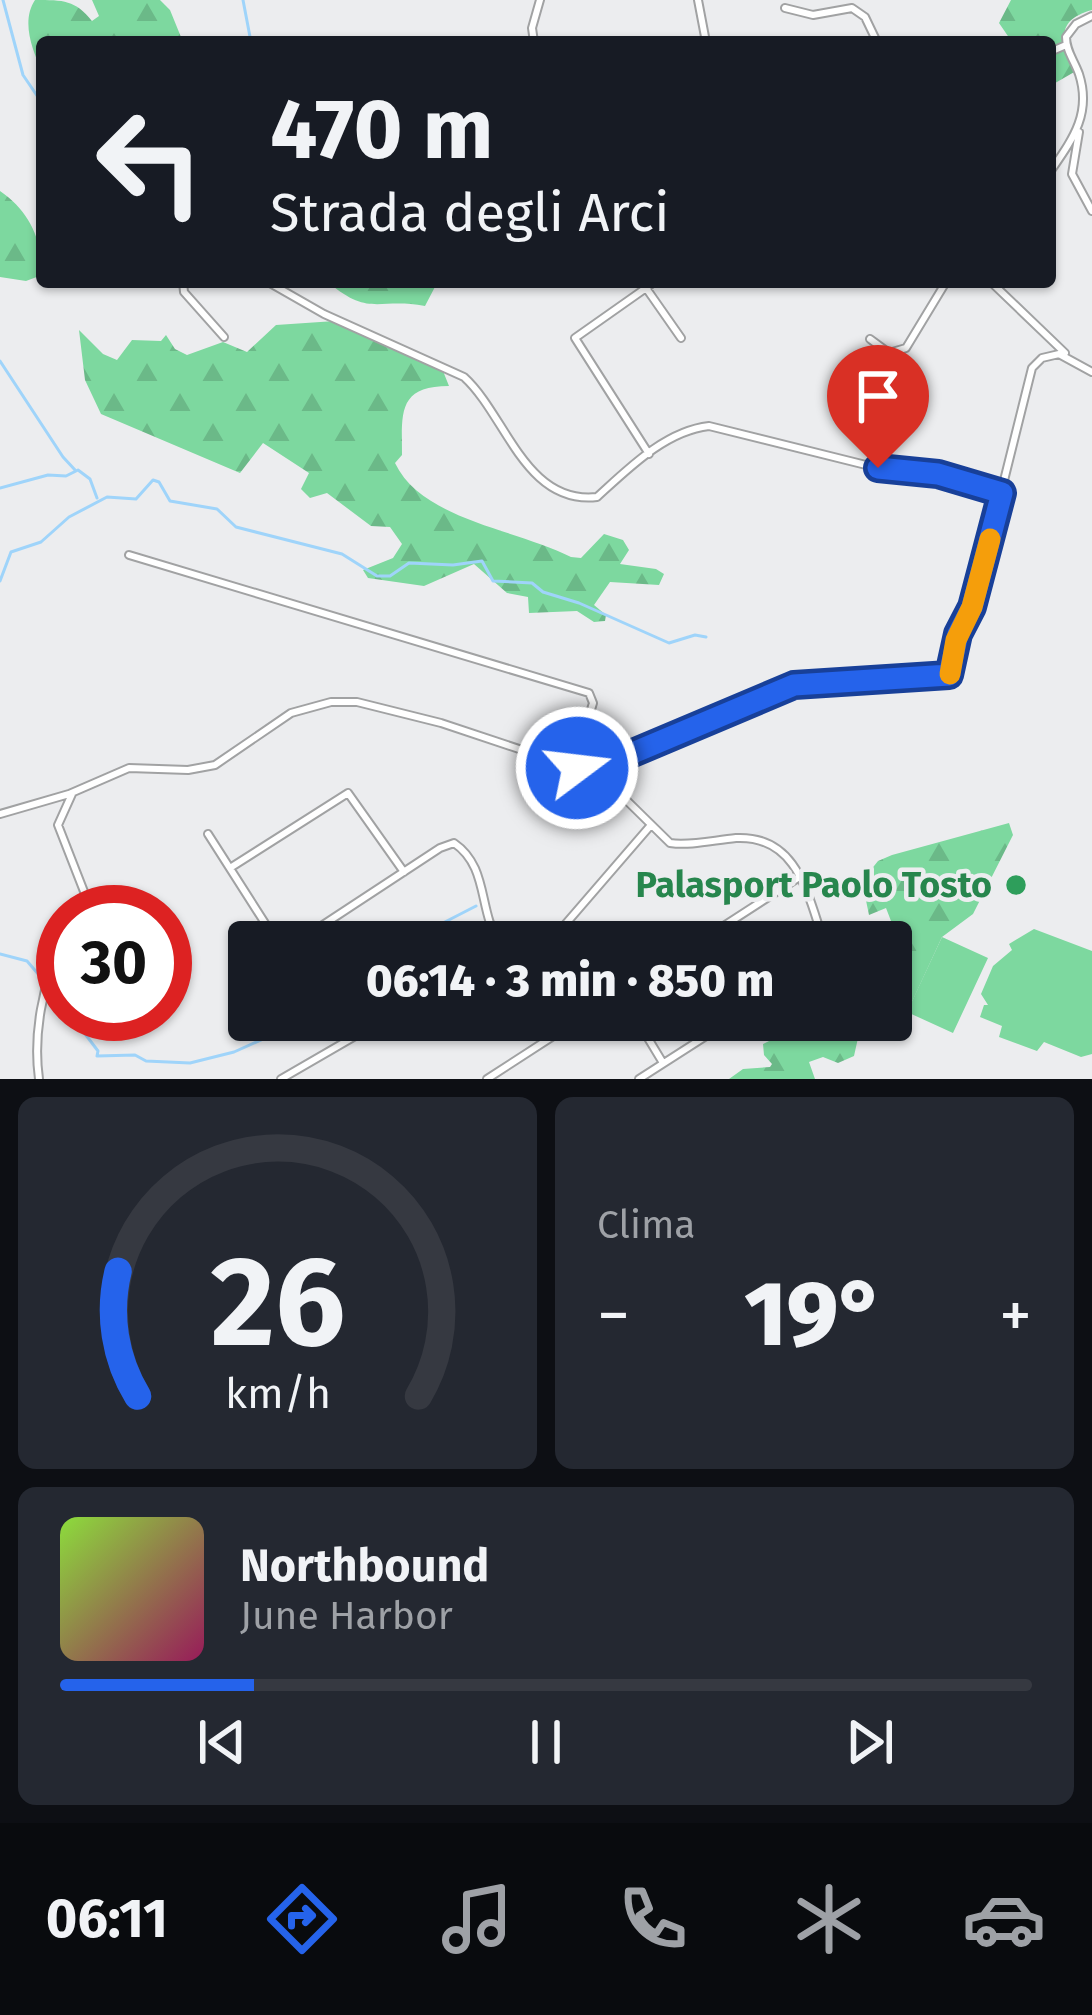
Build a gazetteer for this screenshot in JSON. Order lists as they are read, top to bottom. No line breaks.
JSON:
{"places":["Palasport Paolo Tosto"],"page":{"turn":["470 m","Strada degli Arci"],"limit":"30","trip":"06:14 · 3 min · 850 m","tile":"Clima","heat":["−","19°","+"],"song":["Northbound","June Harbor"],"tabs":"06:11","gauge":["26","km/h"]}}
